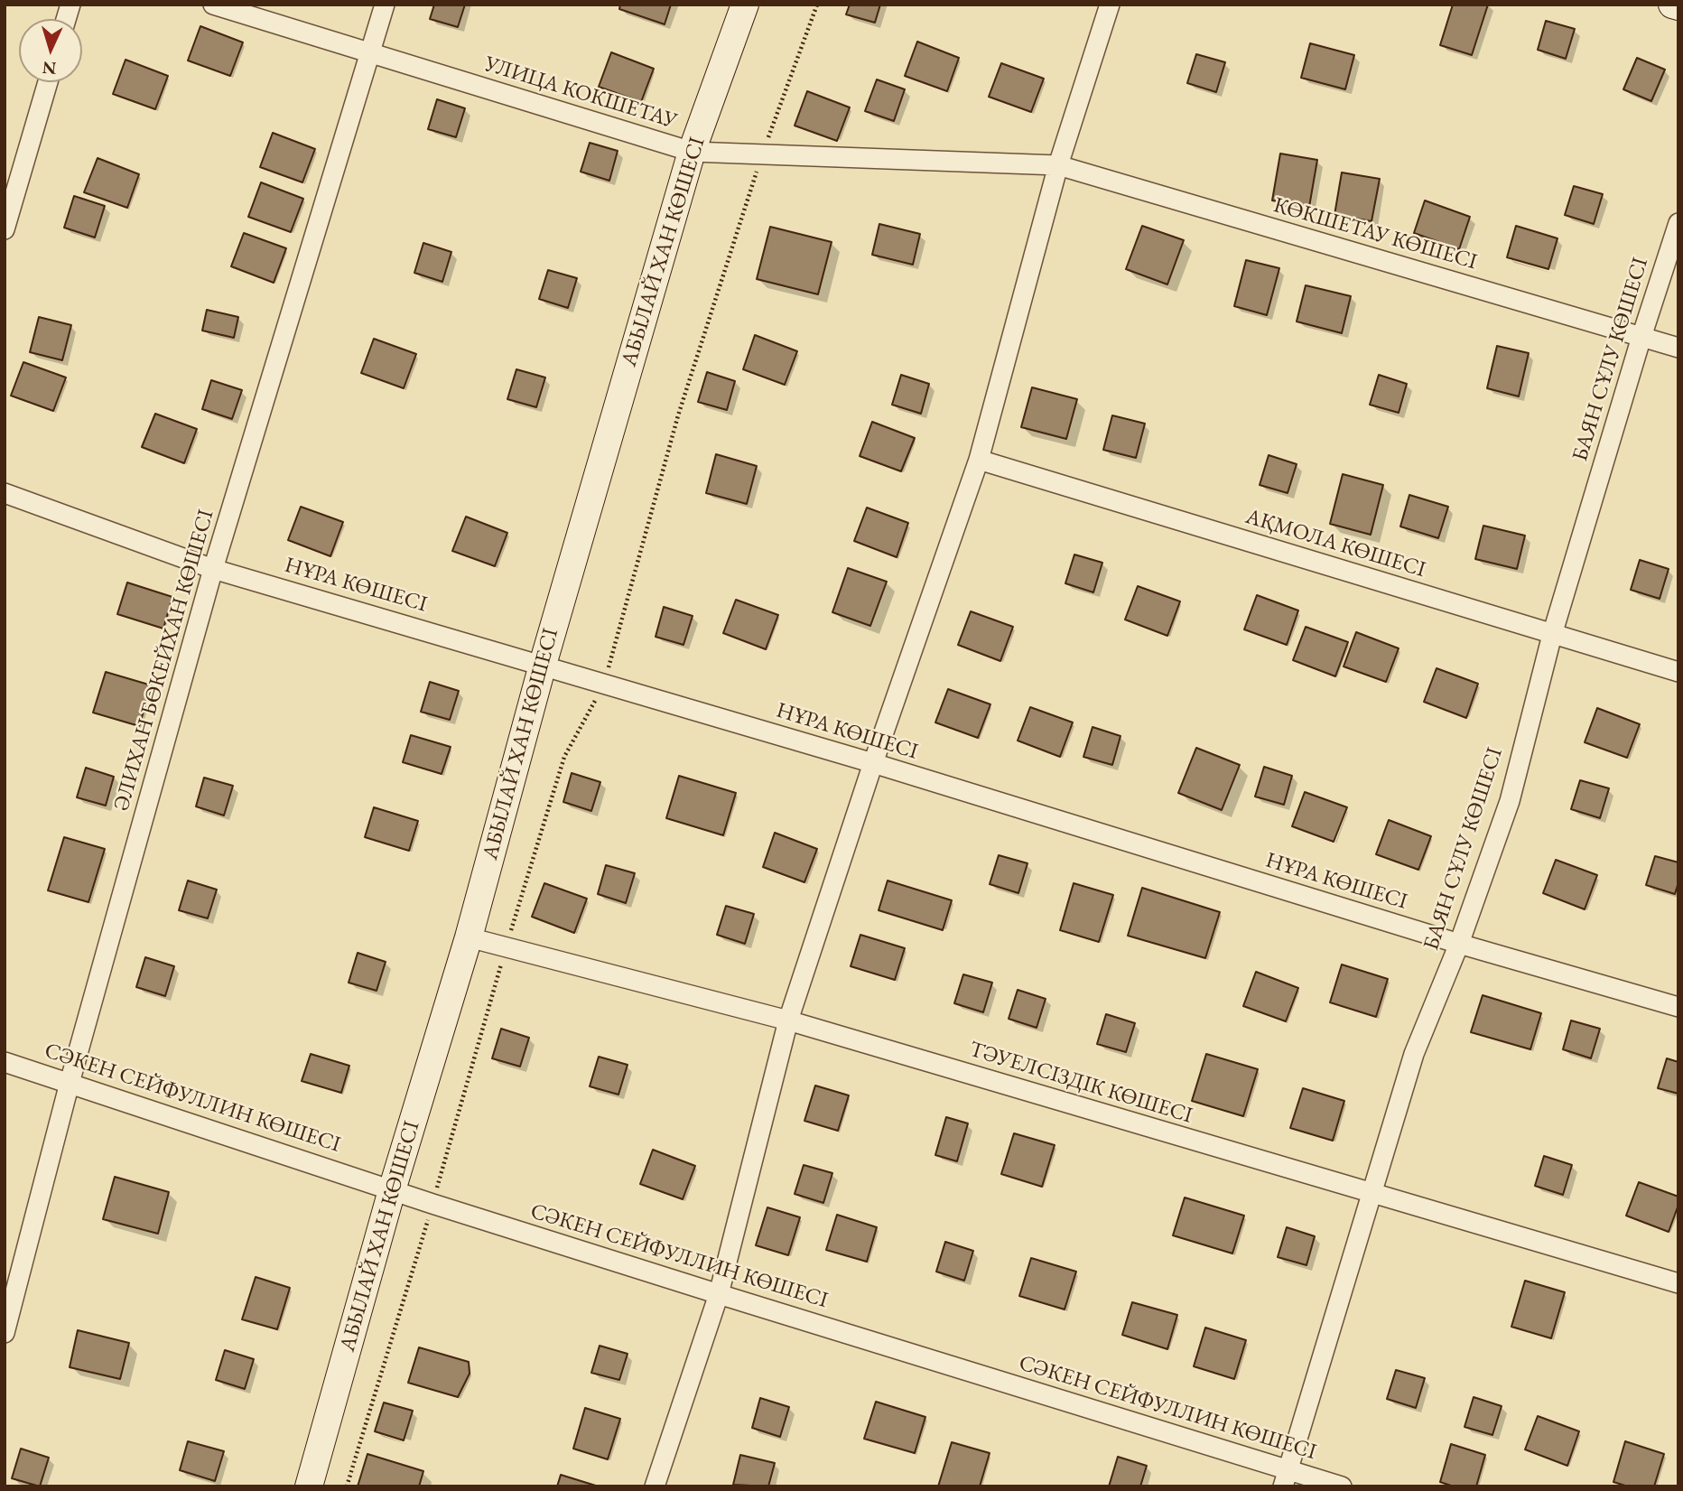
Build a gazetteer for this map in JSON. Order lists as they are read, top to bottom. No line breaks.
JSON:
{"streets":{"street":["УЛИЦА КОКШЕТАУ","КӨКШЕТАУ КӨШЕСІ","АБЫЛАЙ ХАН КӨШЕСІ","БАЯН СҰЛУ КӨШЕСІ","АҚМОЛА КӨШЕСІ","НҰРА КӨШЕСІ","ӘЛИХАН БӨКЕЙХАН КӨШЕСІ","ТӘУЕЛСІЗДІК КӨШЕСІ","СӘКЕН СЕЙФУЛЛИН КӨШЕСІ"]},"crossings":[["УЛИЦА КОКШЕТАУ","КӨКШЕТАУ КӨШЕСІ"],["УЛИЦА КОКШЕТАУ","АБЫЛАЙ ХАН КӨШЕСІ"],["УЛИЦА КОКШЕТАУ","ӘЛИХАН БӨКЕЙХАН КӨШЕСІ"],["КӨКШЕТАУ КӨШЕСІ","БАЯН СҰЛУ КӨШЕСІ"],["АБЫЛАЙ ХАН КӨШЕСІ","НҰРА КӨШЕСІ"],["АБЫЛАЙ ХАН КӨШЕСІ","ТӘУЕЛСІЗДІК КӨШЕСІ"],["АБЫЛАЙ ХАН КӨШЕСІ","СӘКЕН СЕЙФУЛЛИН КӨШЕСІ"],["БАЯН СҰЛУ КӨШЕСІ","АҚМОЛА КӨШЕСІ"],["БАЯН СҰЛУ КӨШЕСІ","НҰРА КӨШЕСІ"],["БАЯН СҰЛУ КӨШЕСІ","ТӘУЕЛСІЗДІК КӨШЕСІ"],["БАЯН СҰЛУ КӨШЕСІ","СӘКЕН СЕЙФУЛЛИН КӨШЕСІ"],["НҰРА КӨШЕСІ","ӘЛИХАН БӨКЕЙХАН КӨШЕСІ"],["ӘЛИХАН БӨКЕЙХАН КӨШЕСІ","СӘКЕН СЕЙФУЛЛИН КӨШЕСІ"]],"north":"bottom"}
